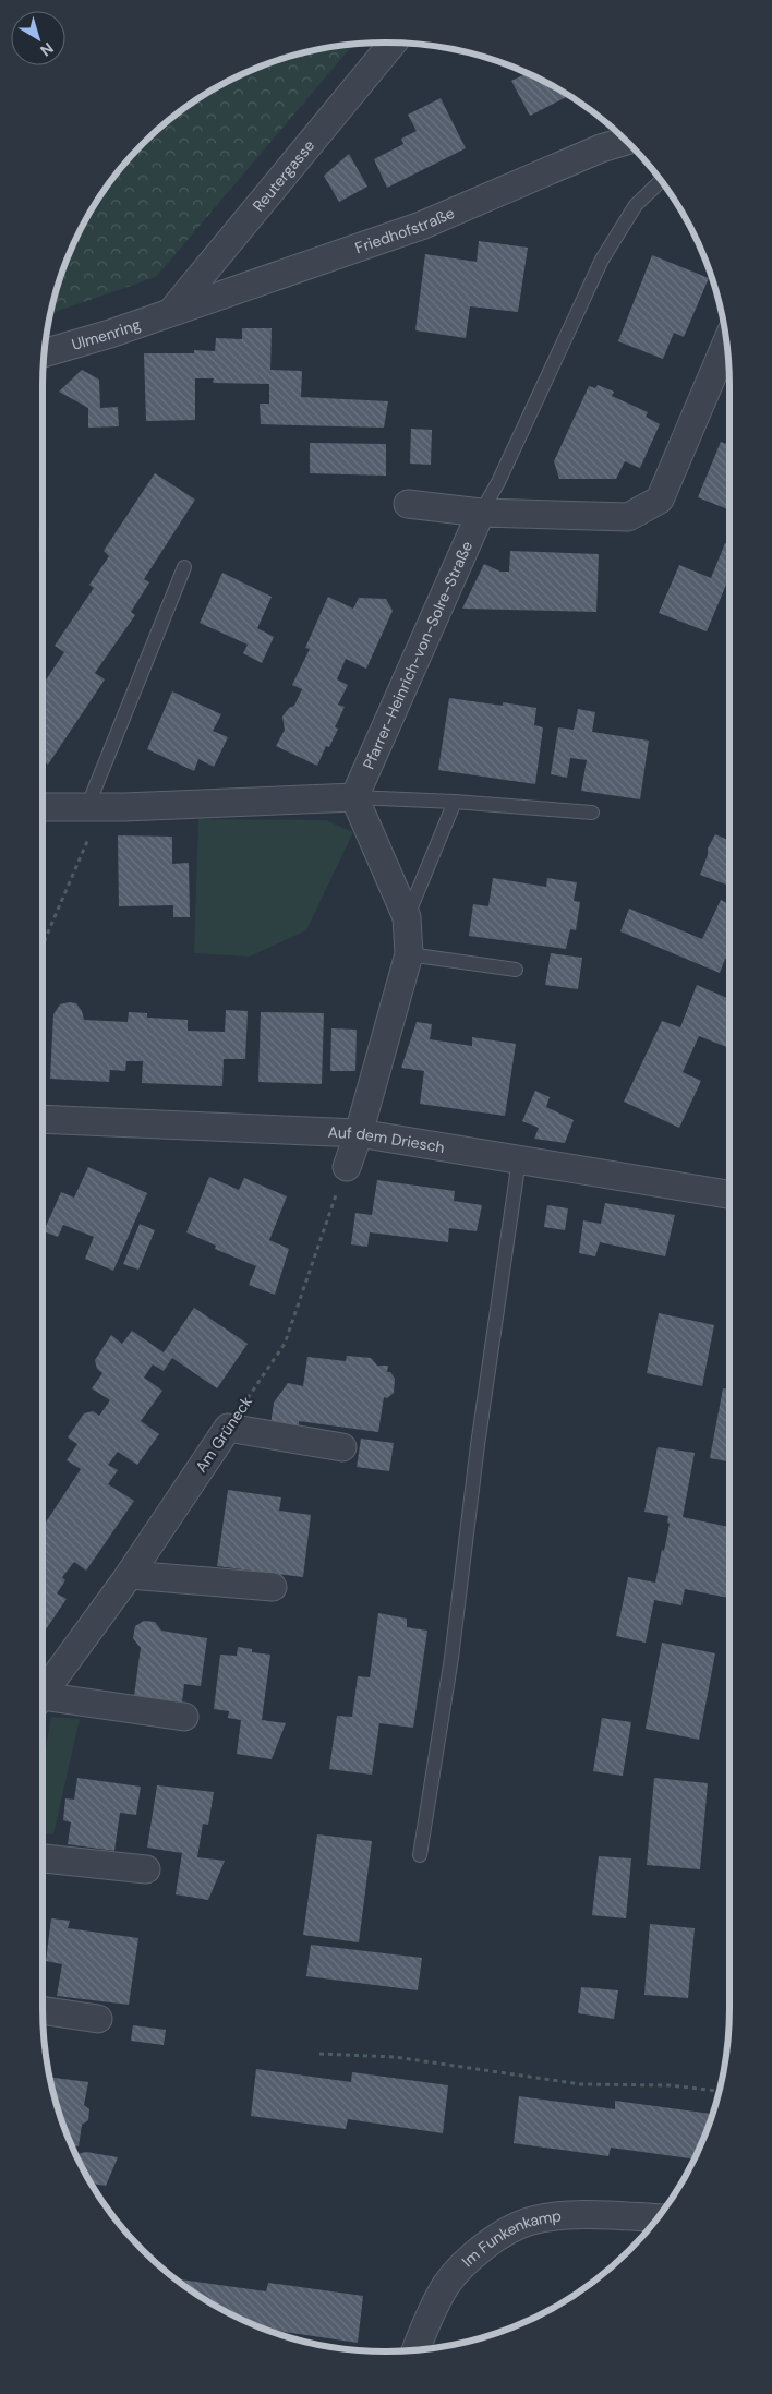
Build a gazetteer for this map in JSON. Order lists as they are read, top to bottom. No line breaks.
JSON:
{"streets":{"street":["Reutergasse","Friedhofstraße","Ulmenring","Pfarrer-Heinrich-von-Solre-Straße","Auf dem Driesch","Am Grüneck","Im Funkenkamp"]},"crossings":[["Reutergasse","Friedhofstraße"],["Reutergasse","Ulmenring"],["Friedhofstraße","Ulmenring"]],"north":"bottom right"}
